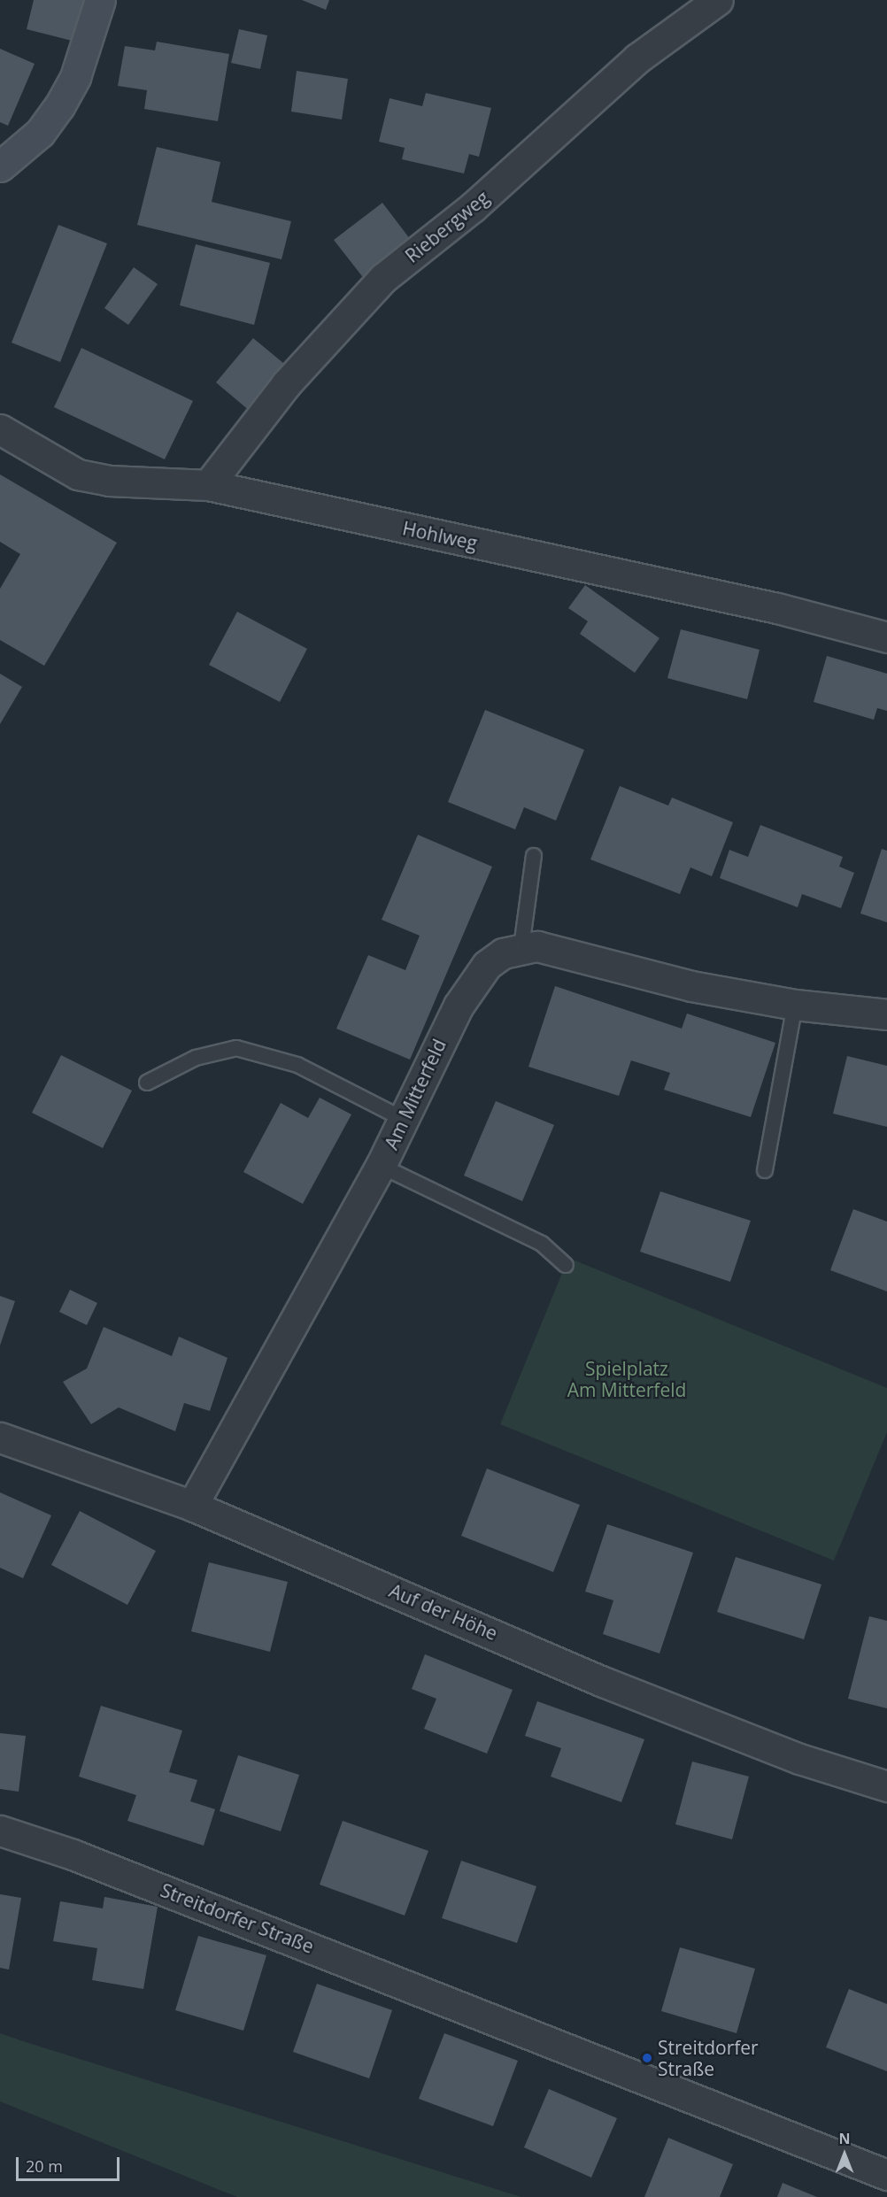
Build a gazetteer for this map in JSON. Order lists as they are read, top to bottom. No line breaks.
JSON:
{"streets":{"street":["Riebergweg","Hohlweg","Am Mitterfeld","Auf der Höhe","Streitdorfer Straße"]},"crossings":[["Riebergweg","Hohlweg"],["Am Mitterfeld","Auf der Höhe"]],"parks":["Spielplatz Am Mitterfeld"],"places":["Streitdorfer Straße"],"scale_bar":"20 m","north":"top"}
